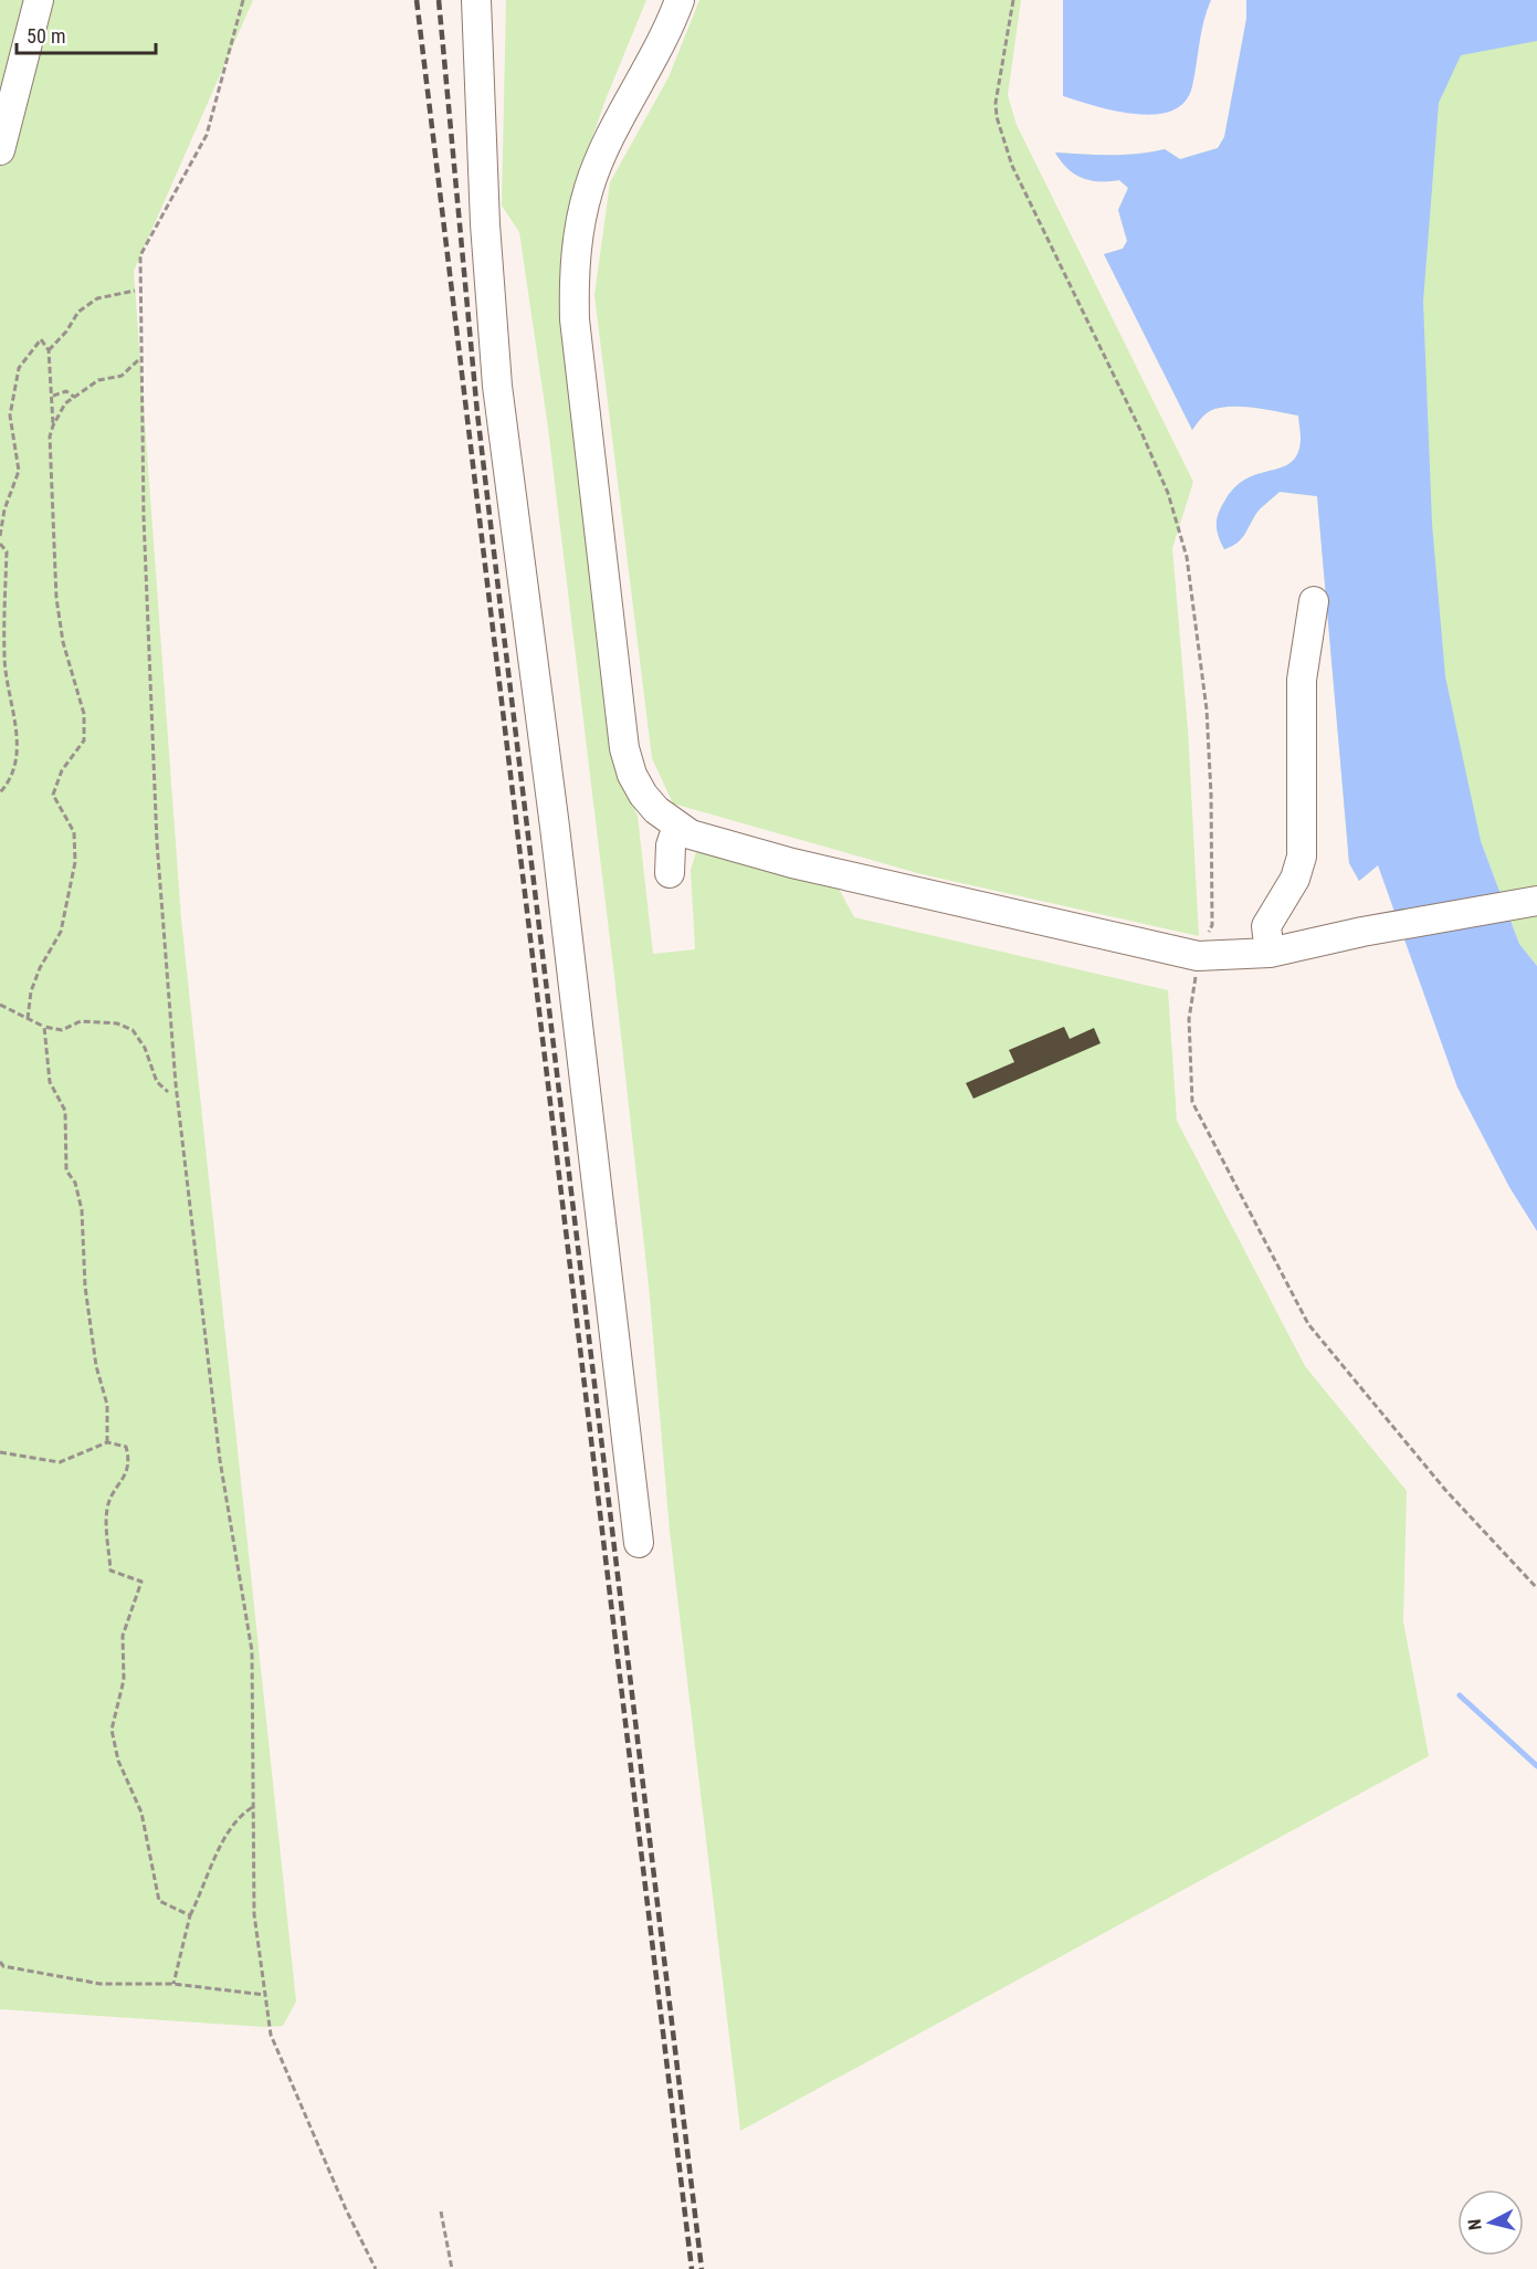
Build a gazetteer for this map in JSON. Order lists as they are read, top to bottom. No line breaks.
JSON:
{"scale_bar":"50 m","north":"left"}
